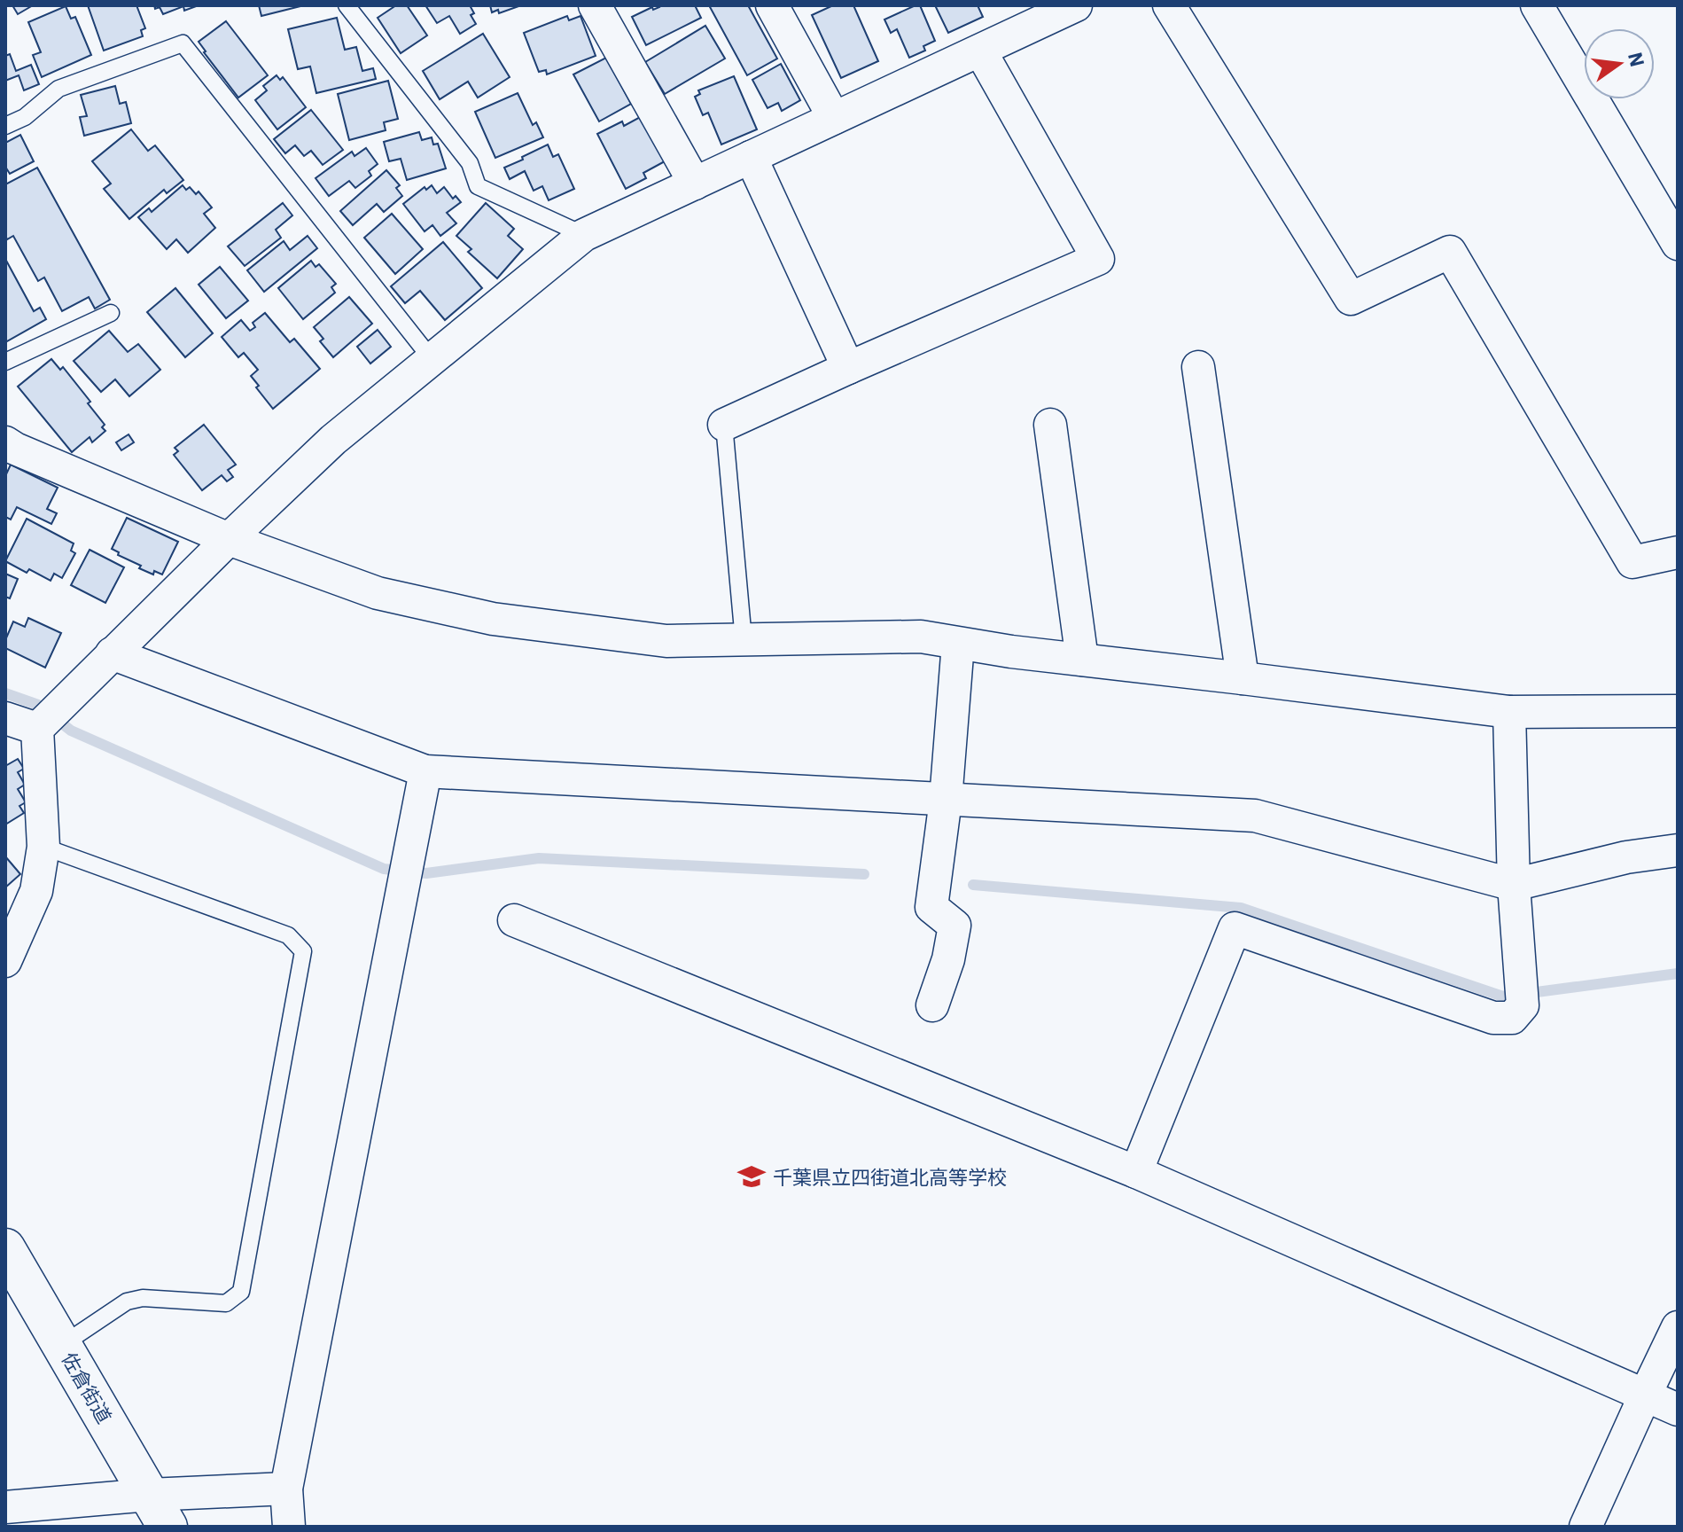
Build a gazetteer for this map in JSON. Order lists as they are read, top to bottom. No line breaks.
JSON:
{"streets":{"main road":["佐倉街道"]},"places":{"school or university":["千葉県立四街道北高等学校"]},"north":"right"}
